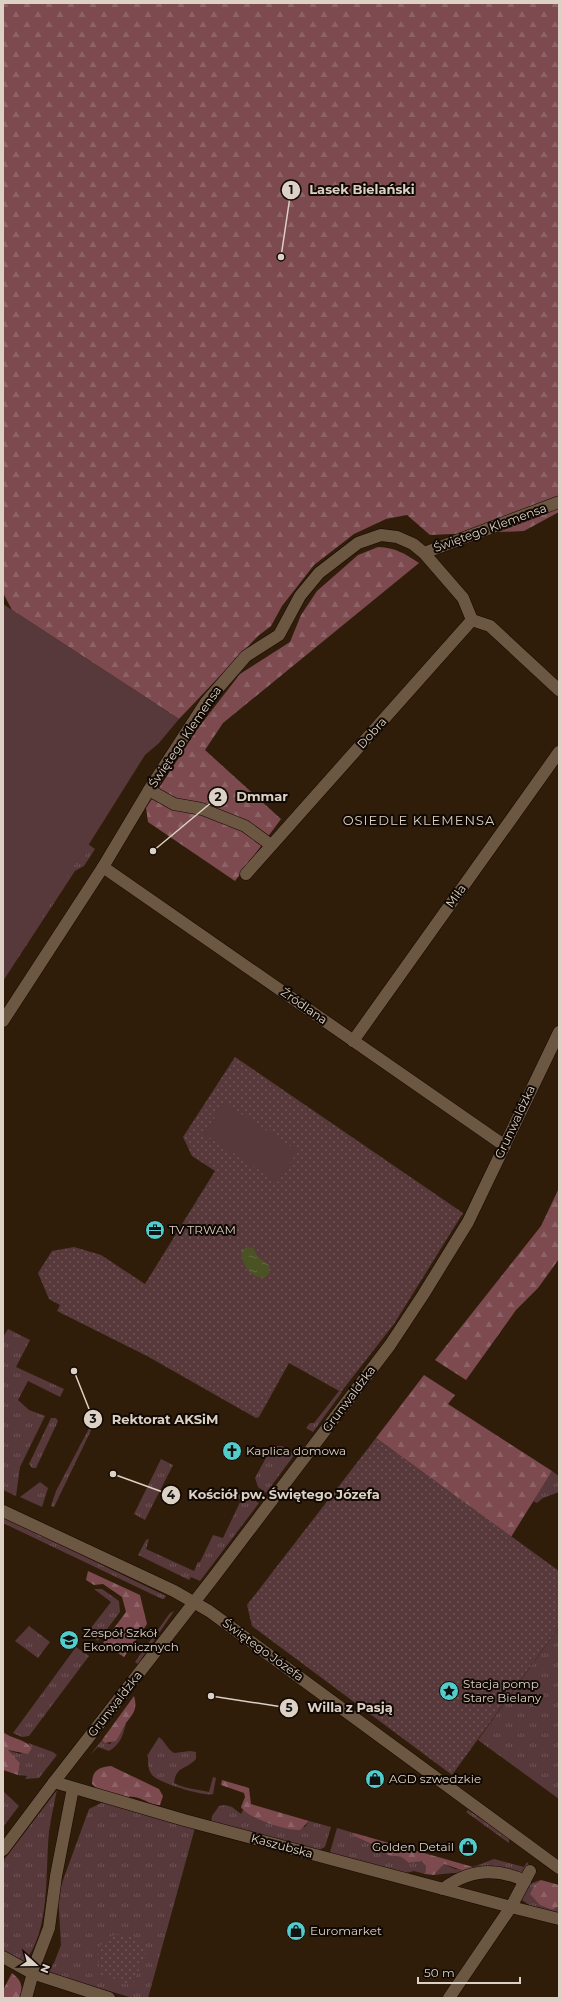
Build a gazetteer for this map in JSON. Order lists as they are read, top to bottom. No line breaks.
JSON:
{"streets":{"street":["Świętego Klemensa","Dobra","Miła","Źródlana","Grunwaldzka","Świętego Józefa","Kaszubska"]},"crossings":[["Świętego Klemensa","Źródlana"],["Miła","Źródlana"],["Źródlana","Grunwaldzka"],["Grunwaldzka","Świętego Józefa"],["Grunwaldzka","Kaszubska"]],"districts":["OSIEDLE KLEMENSA"],"places":{"other":["Lasek Bielański","Dmmar","Rektorat AKSiM","Kościół pw. Świętego Józefa","Willa z Pasją"],"office":["TV TRWAM"],"church":["Kaplica domowa"],"school or university":["Zespół Szkół Ekonomicznych"],"place":["Stacja pomp Stare Bielany"],"shop":["AGD szwedzkie","Golden Detail","Euromarket"]},"scale_bar":"50 m","north":"right"}
